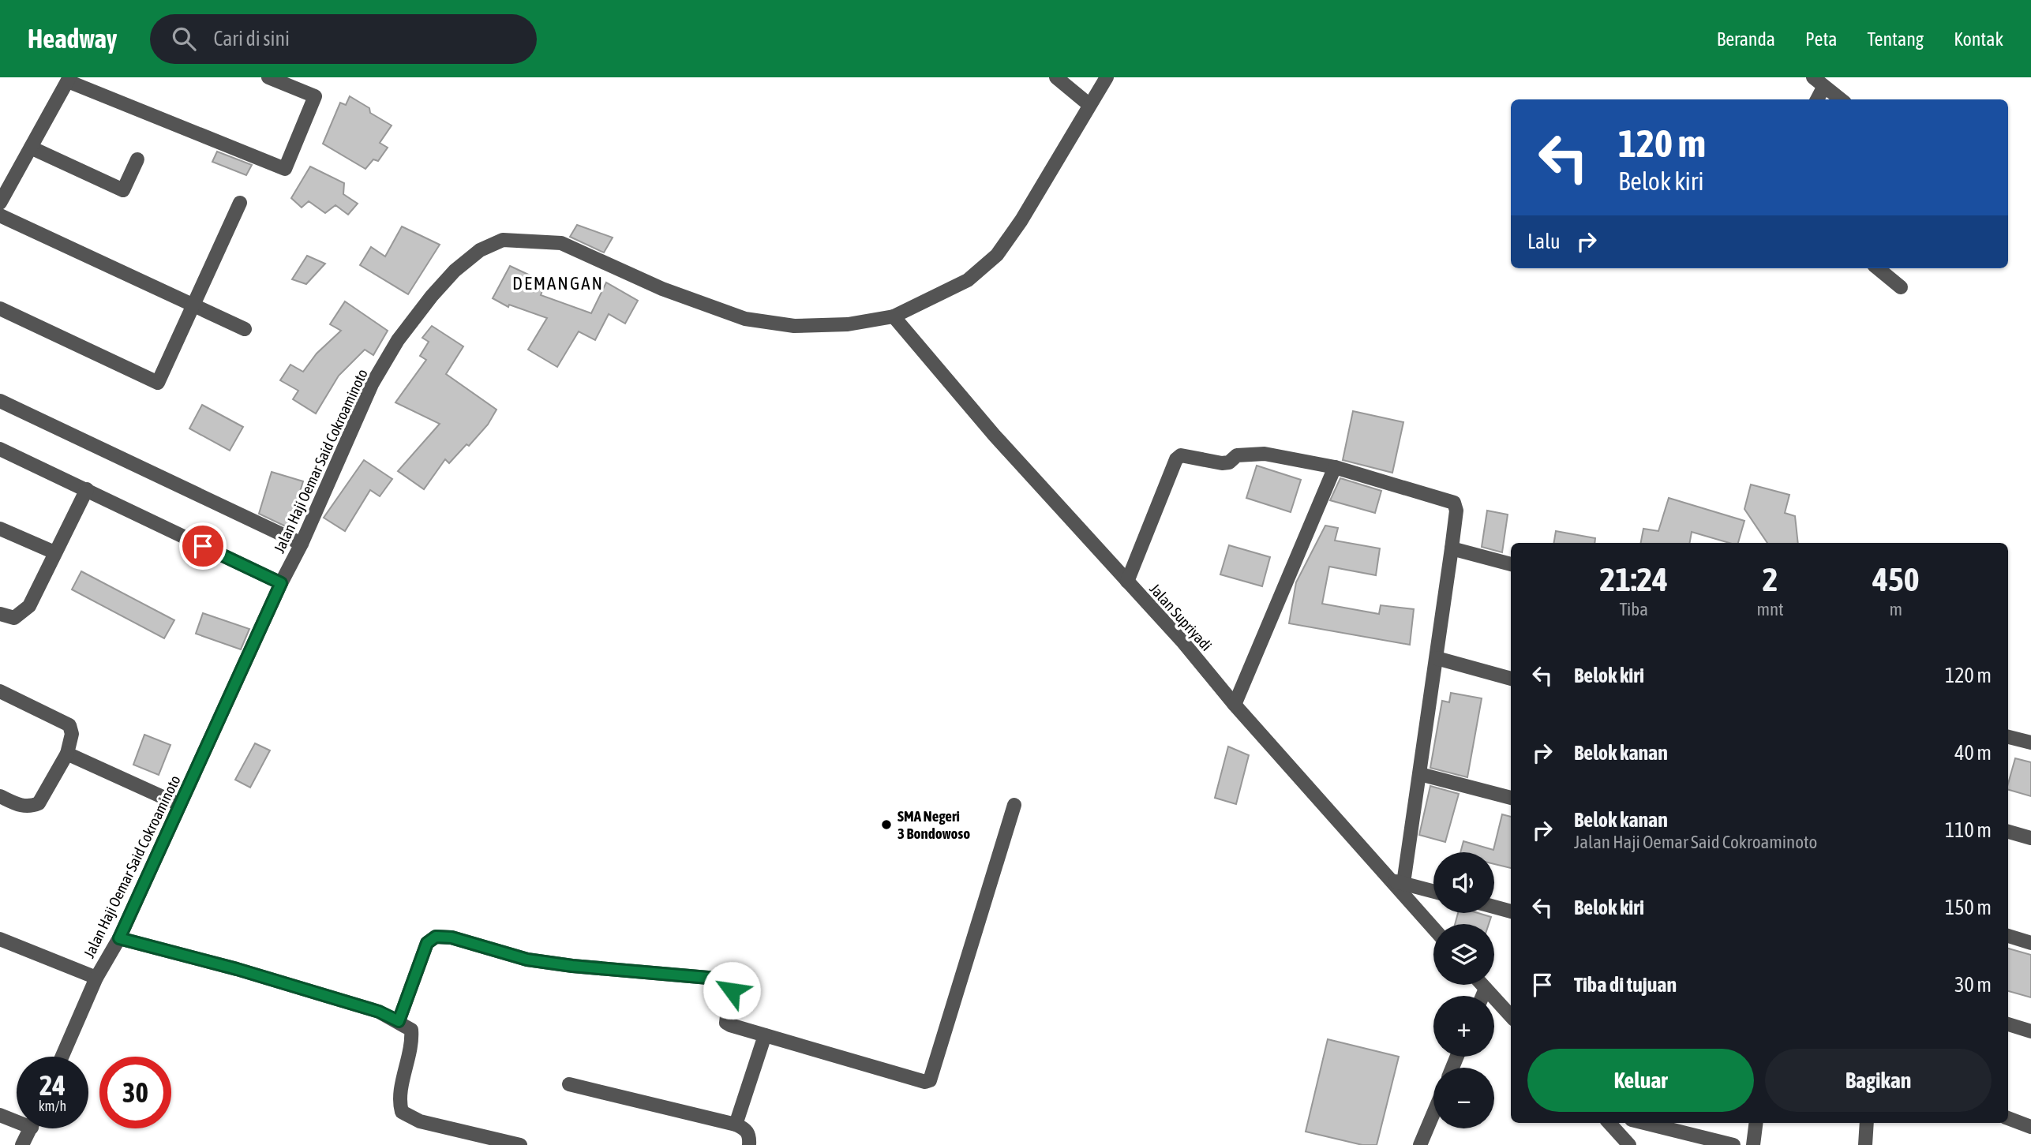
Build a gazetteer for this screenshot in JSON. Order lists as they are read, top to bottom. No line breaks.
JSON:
{"streets":{"street":["Jalan Haji Oemar Said Cokroaminoto","Jalan Supriyadi"]},"crossings":[["Jalan Haji Oemar Said Cokroaminoto","Jalan Supriyadi"]],"districts":["DEMANGAN"],"places":["SMA Negeri 3 Bondowoso"],"page":{"header":"Headway","search":"Cari di sini","nav":["Beranda","Peta","Tentang","Kontak"],"turn":["120 m","Belok kiri"],"then":"Lalu","eta":["21:24","Tiba","2","mnt","450","m"],"list":[{"name":"Belok kiri","value":"120 m"},{"name":"Belok kanan","value":"40 m"},{"name":"Belok kanan","note":"Jalan Haji Oemar Said Cokroaminoto","value":"110 m"},{"name":"Belok kiri","value":"150 m"},{"name":"Tiba di tujuan","value":"30 m"}],"map_buttons":["+","−"],"buttons":["Keluar","Bagikan"],"speed":"24 km/h","limit":"30"}}
